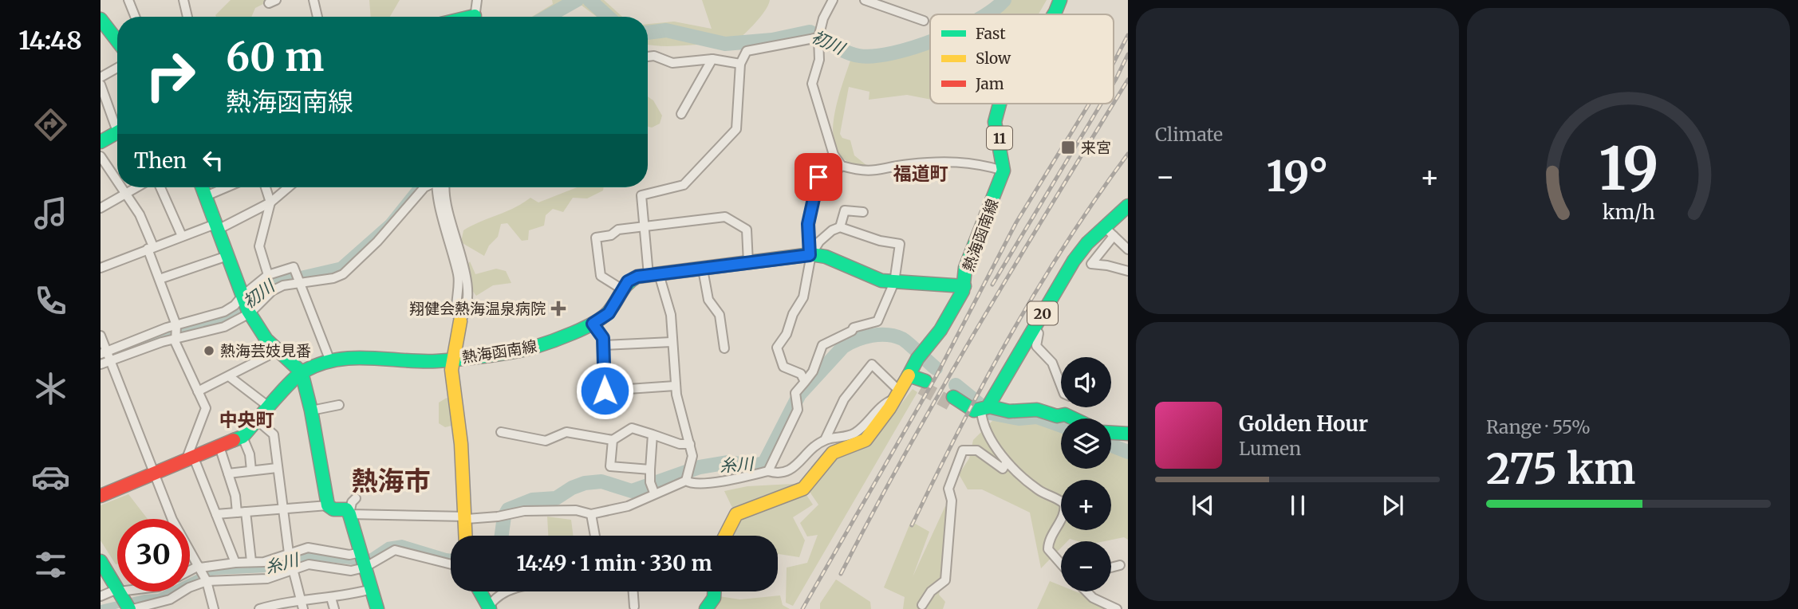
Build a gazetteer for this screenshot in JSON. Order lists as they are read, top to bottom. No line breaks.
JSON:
{"streets":{"main road":["11","熱海函南線","20"]},"districts":["福道町","中央町","熱海市"],"water":["初川","糸川"],"places":{"transit":["来宮"],"health":["翔健会熱海温泉病院"],"other":["熱海芸妓見番"]},"legend":["Fast","Slow","Jam"],"page":{"tabs":"14:48","tile":["Climate",["Range · 55%","275 km"]],"turn":["60 m","熱海函南線"],"then":"Then","heat":["−","19°","+"],"map_buttons":["+","−"],"song":["Golden Hour","Lumen"],"limit":"30","trip":"14:49 · 1 min · 330 m","gauge":["19","km/h"]}}
